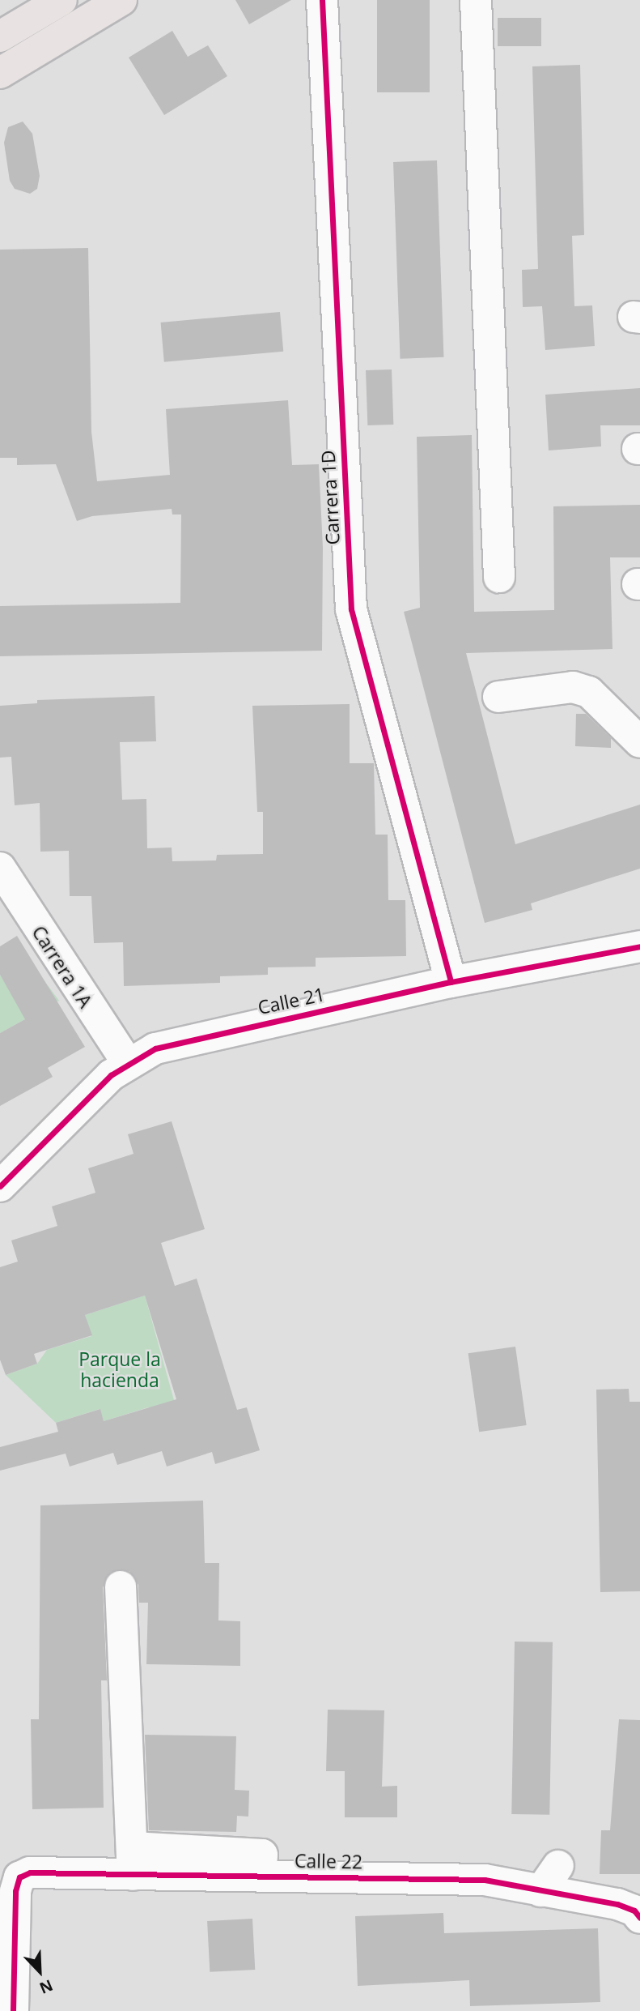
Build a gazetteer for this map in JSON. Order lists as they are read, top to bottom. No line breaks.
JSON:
{"streets":{"street":["Carrera 1D","Carrera 1A","Calle 21","Calle 22"]},"crossings":[["Carrera 1D","Calle 21"],["Carrera 1A","Calle 21"]],"parks":["Parque la hacienda"],"north":"bottom right"}
